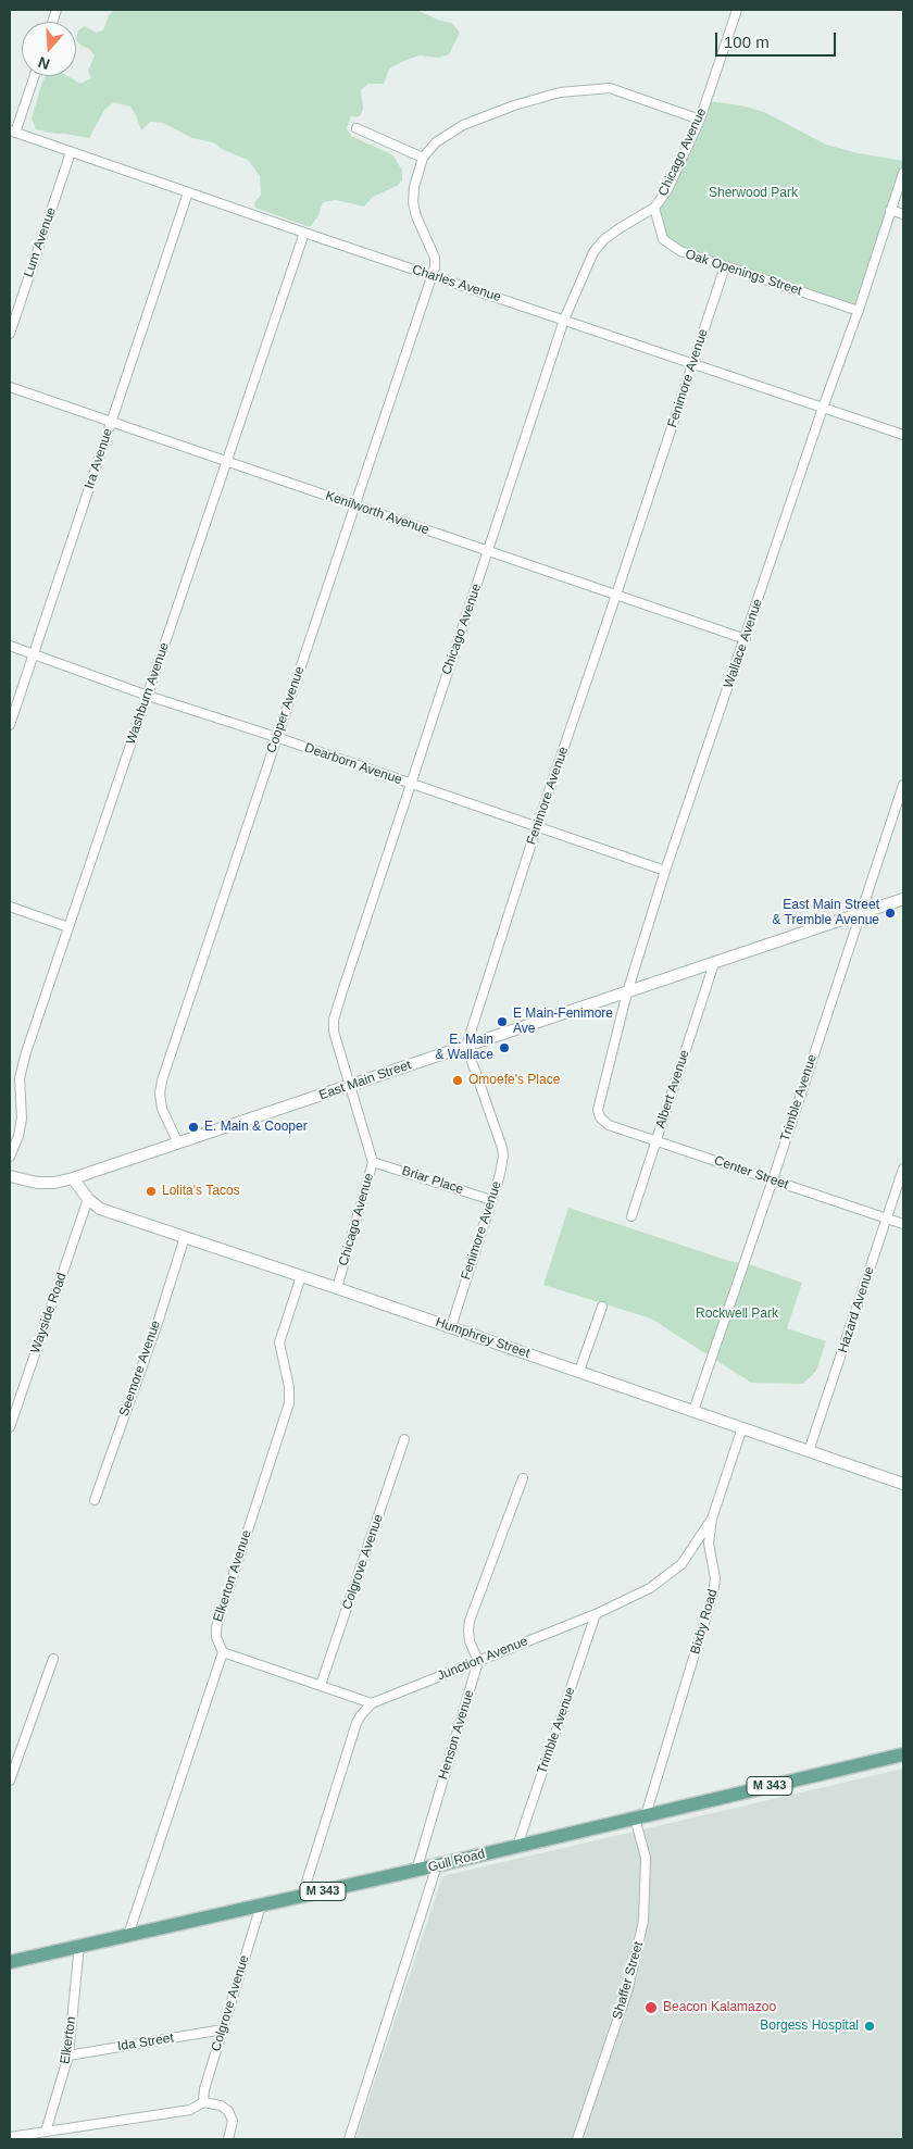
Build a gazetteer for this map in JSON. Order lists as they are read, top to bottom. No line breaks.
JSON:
{"streets":{"main road":["M 343","Gull Road"],"street":["Chicago Avenue","Lum Avenue","Oak Openings Street","Charles Avenue","Fenimore Avenue","Ira Avenue","Kenilworth Avenue","Wallace Avenue","Washburn Avenue","Cooper Avenue","Dearborn Avenue","East Main Street","Albert Avenue","Trimble Avenue","Center Street","Briar Place","Hazard Avenue","Wayside Road","Humphrey Street","Seemore Avenue","Colgrove Avenue","Elkerton Avenue","Bixby Road","Junction Avenue","Henson Avenue","Shaffer Street","Elkerton","Ida Street"]},"crossings":[["Chicago Avenue","Oak Openings Street"],["Chicago Avenue","Charles Avenue"],["Chicago Avenue","Kenilworth Avenue"],["Chicago Avenue","Dearborn Avenue"],["Chicago Avenue","East Main Street"],["Chicago Avenue","Briar Place"],["Chicago Avenue","Humphrey Street"],["Lum Avenue","Charles Avenue"],["Oak Openings Street","Fenimore Avenue"],["Oak Openings Street","Wallace Avenue"],["Charles Avenue","Fenimore Avenue"],["Charles Avenue","Ira Avenue"],["Charles Avenue","Wallace Avenue"],["Charles Avenue","Washburn Avenue"],["Charles Avenue","Cooper Avenue"],["Fenimore Avenue","Kenilworth Avenue"],["Fenimore Avenue","Dearborn Avenue"],["Fenimore Avenue","East Main Street"],["Fenimore Avenue","Briar Place"],["Fenimore Avenue","Humphrey Street"],["Ira Avenue","Kenilworth Avenue"],["Ira Avenue","Dearborn Avenue"],["Kenilworth Avenue","Wallace Avenue"],["Kenilworth Avenue","Washburn Avenue"],["Kenilworth Avenue","Cooper Avenue"],["Wallace Avenue","Dearborn Avenue"],["Wallace Avenue","East Main Street"],["Wallace Avenue","Center Street"],["Washburn Avenue","Dearborn Avenue"],["Cooper Avenue","Dearborn Avenue"],["Cooper Avenue","East Main Street"],["East Main Street","Albert Avenue"],["East Main Street","Trimble Avenue"],["East Main Street","Humphrey Street"],["Albert Avenue","Center Street"],["Trimble Avenue","Center Street"],["Trimble Avenue","Humphrey Street"],["Trimble Avenue","Junction Avenue"],["Trimble Avenue","Gull Road"],["Center Street","Hazard Avenue"],["Hazard Avenue","Humphrey Street"],["Wayside Road","Humphrey Street"],["Humphrey Street","Seemore Avenue"],["Humphrey Street","Elkerton Avenue"],["Humphrey Street","Bixby Road"],["Colgrove Avenue","Gull Road"],["Colgrove Avenue","Ida Street"],["Bixby Road","Junction Avenue"],["Bixby Road","Gull Road"],["Bixby Road","Shaffer Street"],["Junction Avenue","Henson Avenue"],["Henson Avenue","Gull Road"],["Gull Road","Shaffer Street"],["Gull Road","Elkerton"],["Elkerton","Ida Street"]],"parks":["Sherwood Park","Rockwell Park"],"places":["East Main Street & Tremble Avenue","E Main-Fenimore Ave","E. Main & Wallace","Omoefe's Place","E. Main & Cooper","Lolita's Tacos","Beacon Kalamazoo","Borgess Hospital"],"scale_bar":"100 m","north":"bottom"}
